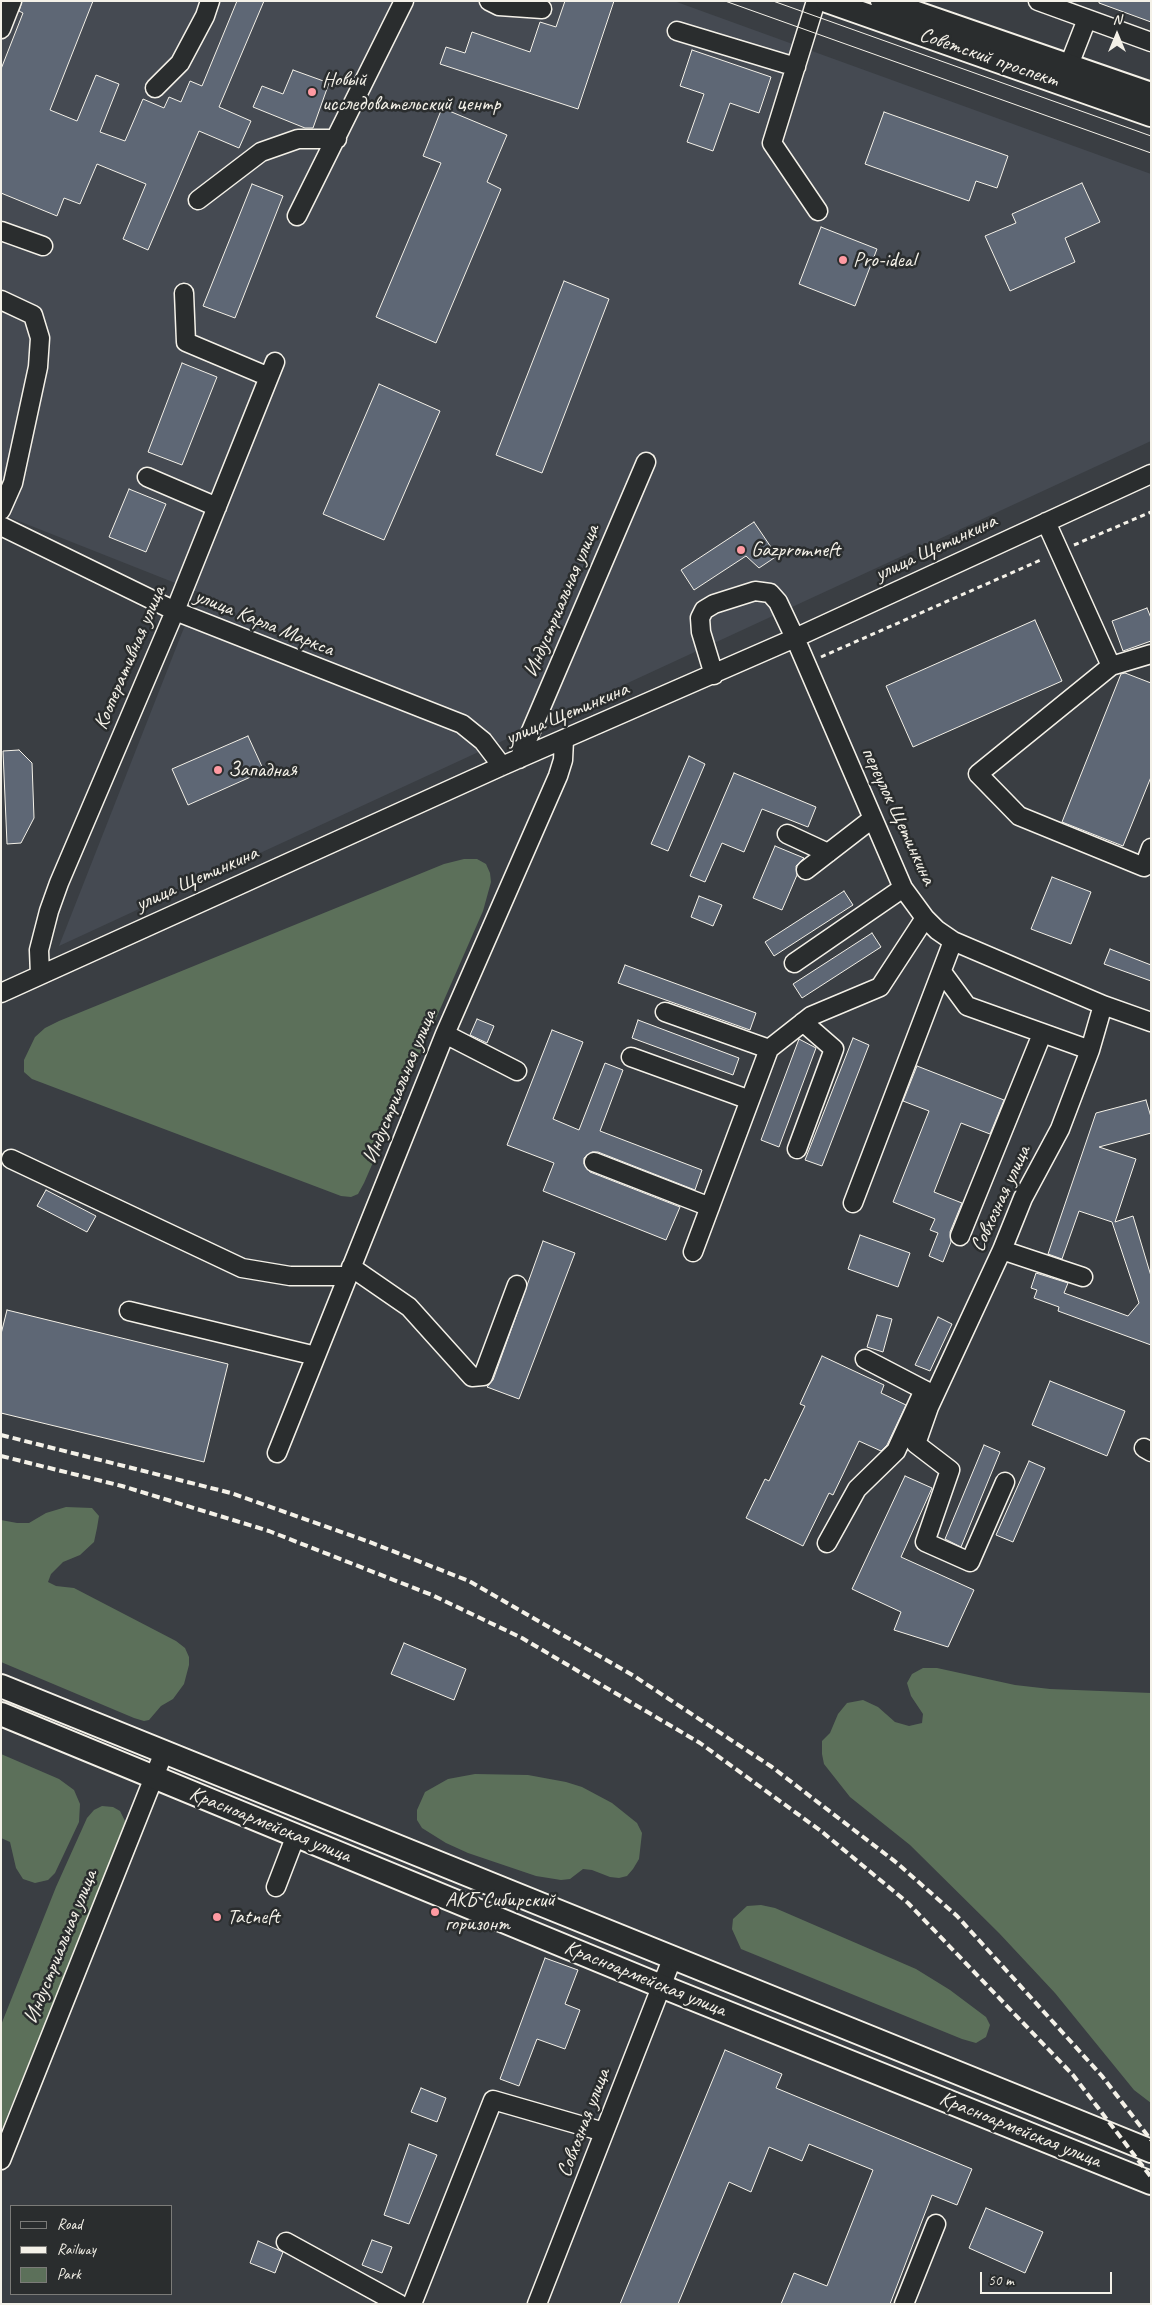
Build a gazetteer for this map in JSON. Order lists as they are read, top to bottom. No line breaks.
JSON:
{"streets":{"main road":["Советский проспект","Красноармейская улица"],"street":["улица Щетинкина","Индустриальная улица","улица Карла Маркса","Кооперативная улица","переулок Щетинкина","Совхозная улица"]},"crossings":[["улица Щетинкина","Индустриальная улица"],["улица Щетинкина","улица Карла Маркса"],["улица Щетинкина","Кооперативная улица"],["улица Щетинкина","переулок Щетинкина"],["Индустриальная улица","Красноармейская улица"],["улица Карла Маркса","Кооперативная улица"],["переулок Щетинкина","Совхозная улица"],["Совхозная улица","Красноармейская улица"]],"places":["Новый исследовательский центр","Pro-ideal","Gazpromneft","Западная","АКБ Сибирский горизонт","Tatneft"],"legend":["Road","Railway","Park"],"scale_bar":"50 m","north":"top"}
